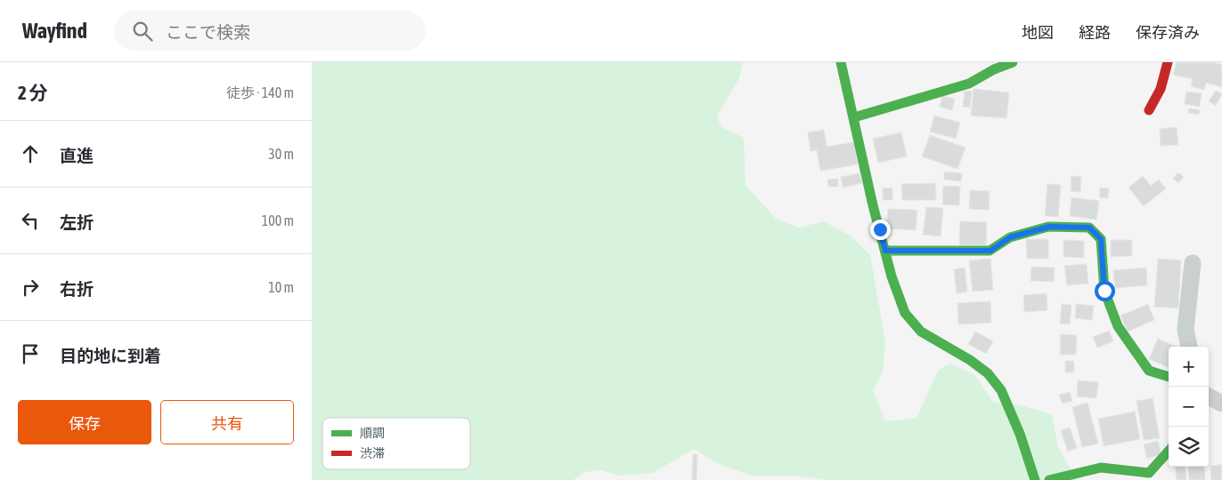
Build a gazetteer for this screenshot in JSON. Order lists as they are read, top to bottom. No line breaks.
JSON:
{"legend":["順調","渋滞"],"page":{"header":"Wayfind","search":"ここで検索","nav":["地図","経路","保存済み"],"heading":["2 分","徒歩 · 140 m"],"list":[["直進","30 m"],["左折","100 m"],["右折","10 m"],"目的地に到着"],"map_buttons":["+","−"],"buttons":["保存","共有"]}}
